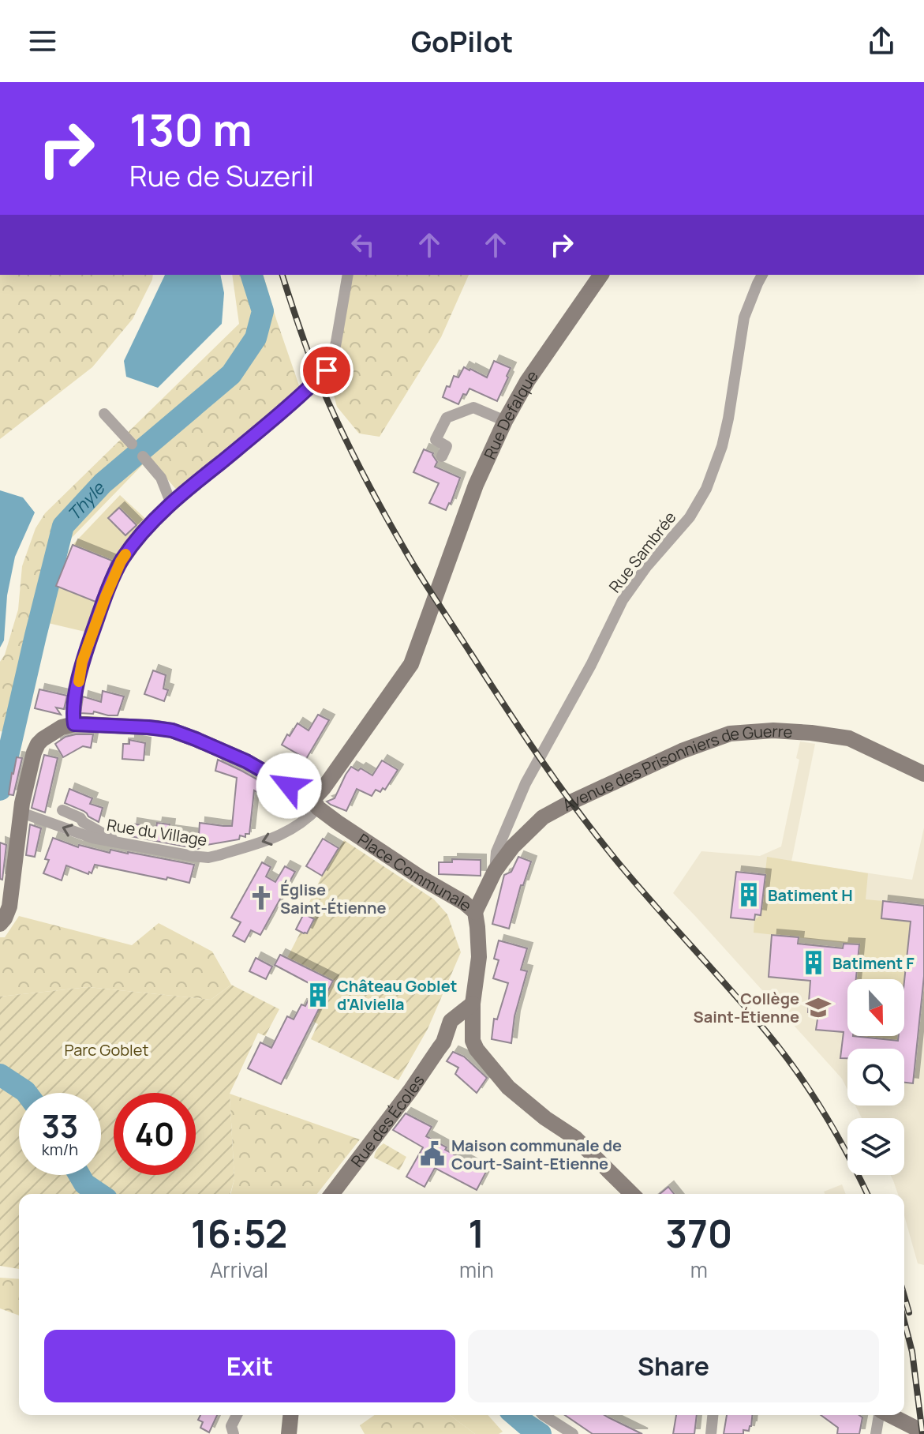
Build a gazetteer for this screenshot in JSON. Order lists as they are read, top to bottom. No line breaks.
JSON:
{"streets":{"street":["Rue Defalque","Rue Sambrée","Avenue des Prisonniers de Guerre","Rue du Village","Place Communale","Rue des Écoles"]},"crossings":[["Rue Defalque","Rue du Village"],["Rue Defalque","Place Communale"],["Rue Sambrée","Avenue des Prisonniers de Guerre"],["Avenue des Prisonniers de Guerre","Place Communale"],["Rue du Village","Place Communale"]],"one_way":["Rue du Village"],"water":["Thyle"],"parks":["Parc Goblet"],"places":{"building":["Batiment H","Batiment F","Château Goblet d'Alviella"],"church":["Église Saint-Étienne"],"school or university":["Collège Saint-Étienne"],"public building":["Maison communale de Court-Saint-Etienne"]},"north":"bottom","page":{"header":"GoPilot","turn":["130 m","Rue de Suzeril"],"speed":"33 km/h","limit":"40","eta":["16:52","Arrival","1","min","370","m"],"buttons":["Exit","Share"]}}
